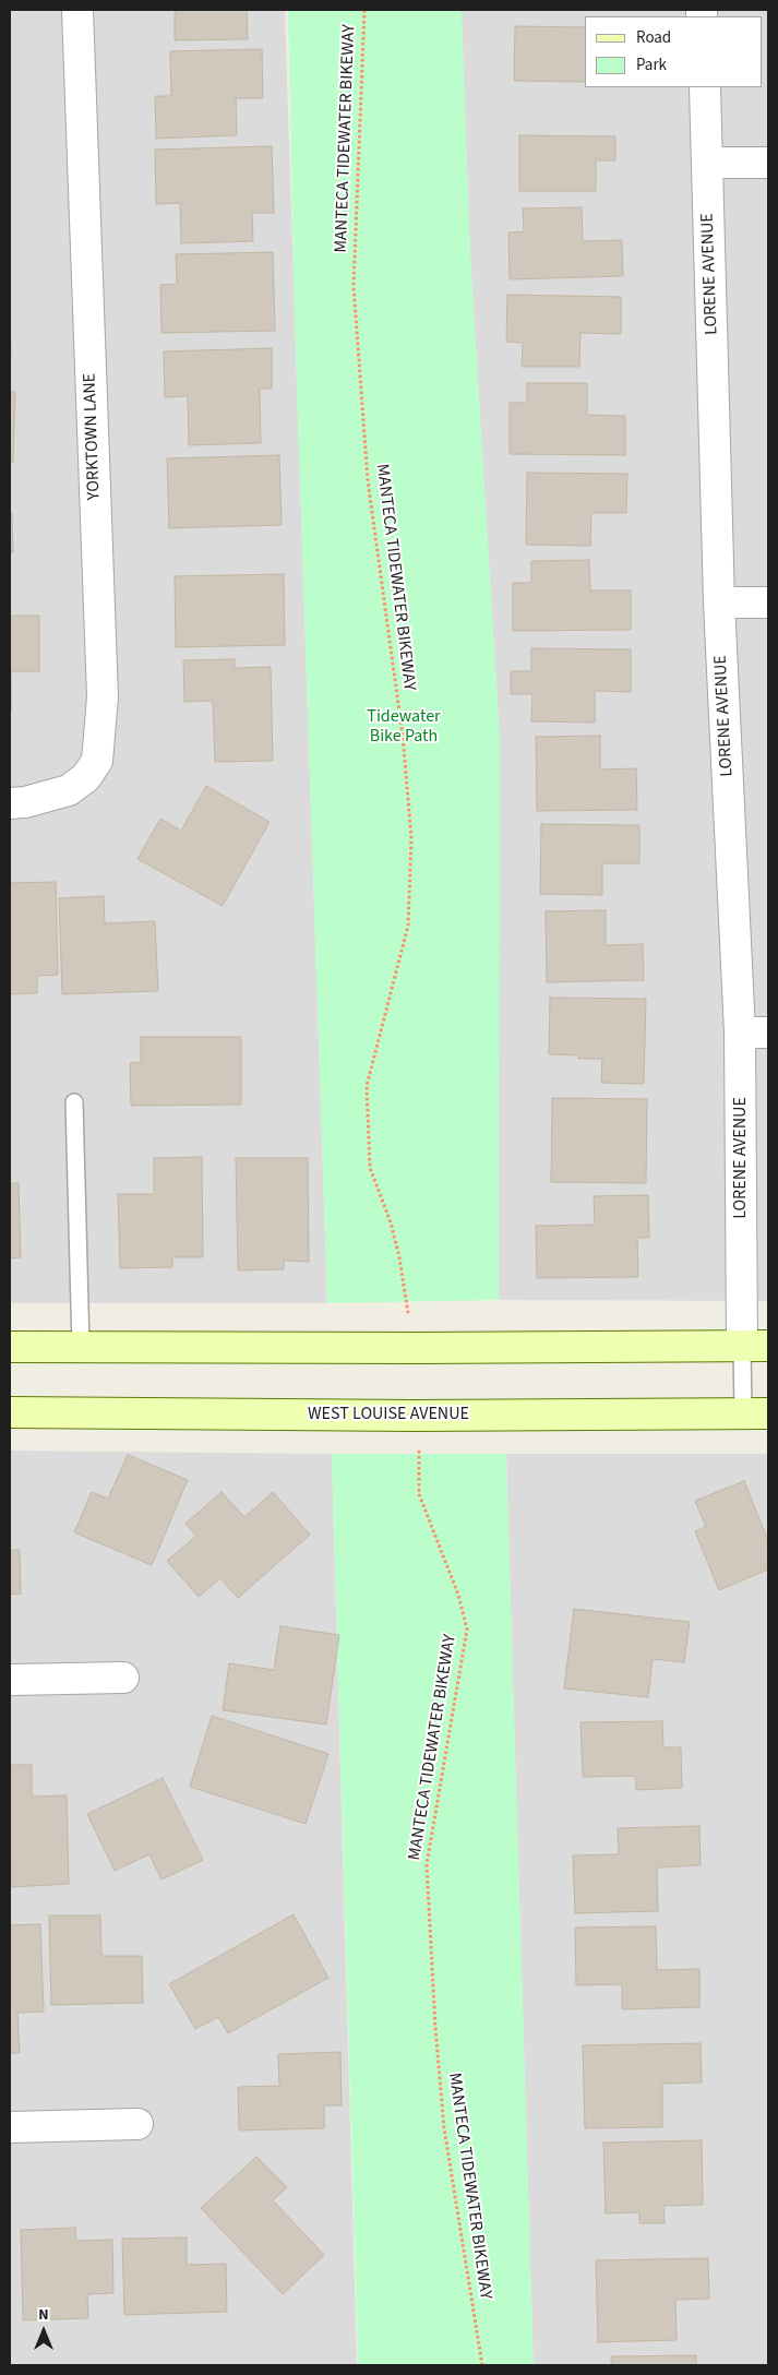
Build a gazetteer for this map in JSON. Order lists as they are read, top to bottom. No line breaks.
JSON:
{"streets":{"main road":["WEST LOUISE AVENUE"],"street":["LORENE AVENUE","YORKTOWN LANE"],"path":["MANTECA TIDEWATER BIKEWAY"]},"crossings":[["MANTECA TIDEWATER BIKEWAY","WEST LOUISE AVENUE"]],"parks":["Tidewater Bike Path"],"legend":["Road","Park"],"north":"top"}
